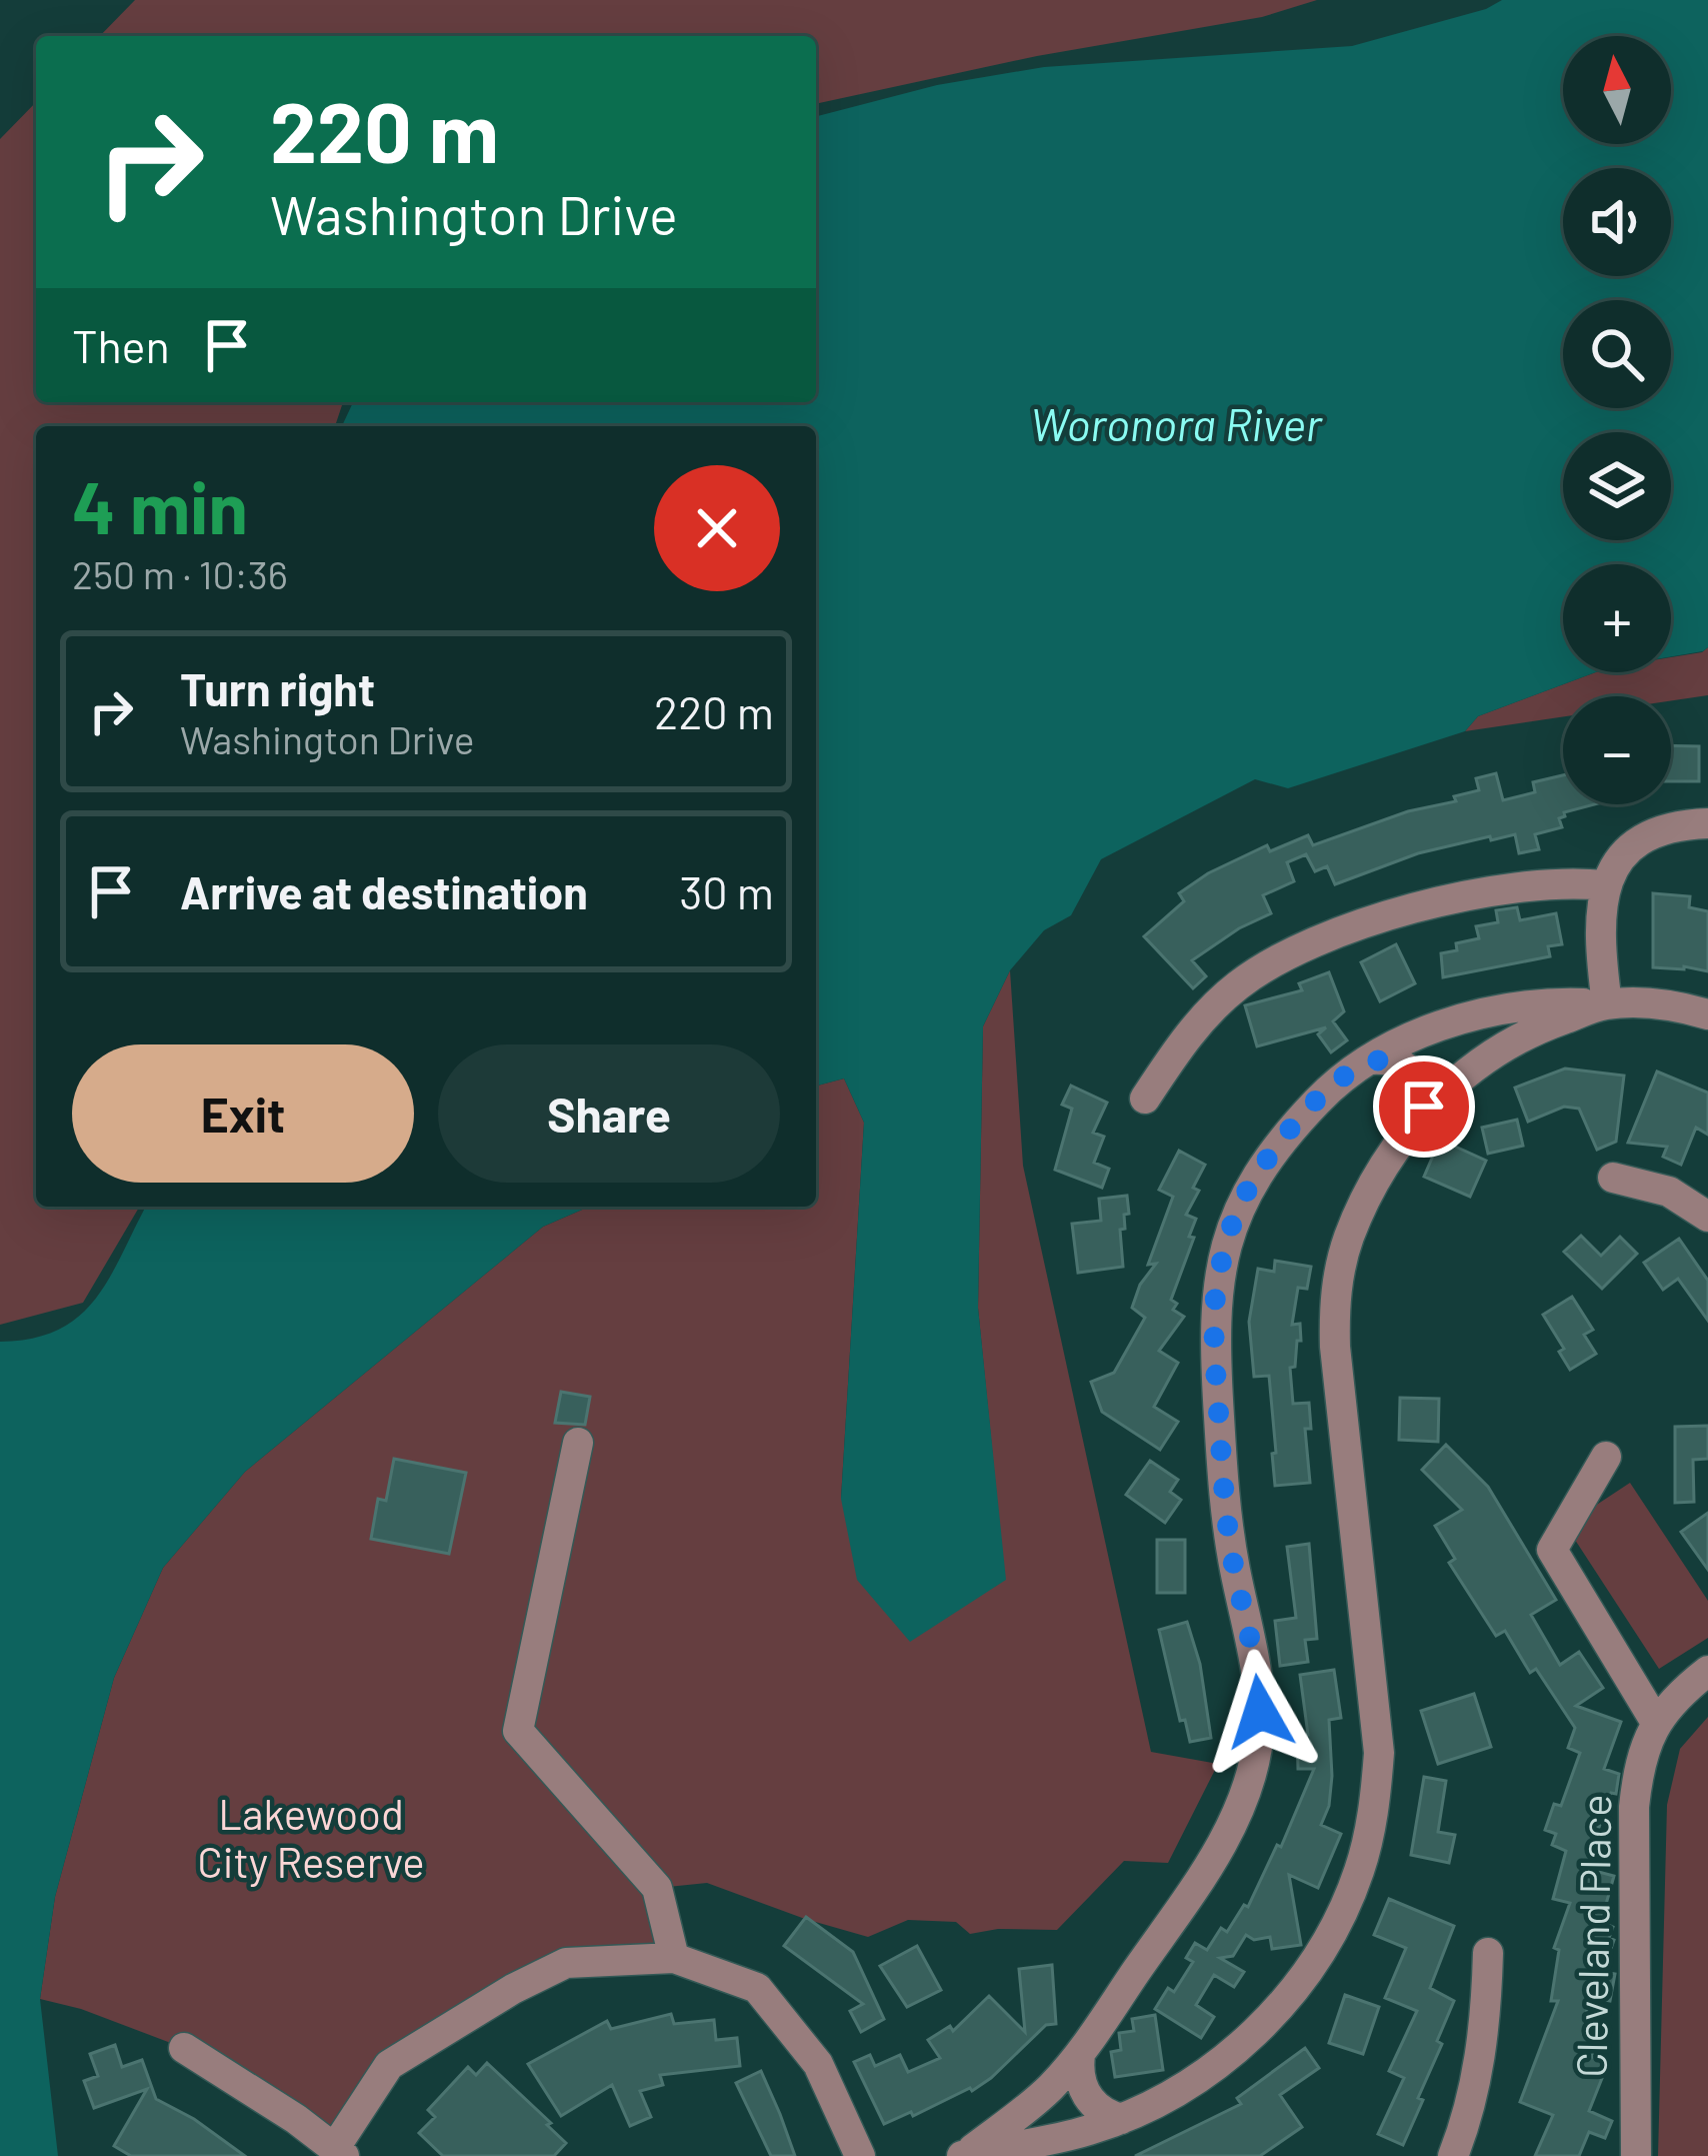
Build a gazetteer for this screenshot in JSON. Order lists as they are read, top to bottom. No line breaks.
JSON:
{"streets":{"street":["Cleveland Place"]},"water":["Woronora River"],"parks":["Lakewood City Reserve"],"north":"top","page":{"map_buttons":["+","−"],"turn":["220 m","Washington Drive"],"then":"Then","heading":["4 min","250 m · 10:36"],"list":[{"name":"Turn right","note":"Washington Drive","value":"220 m"},{"name":"Arrive at destination","value":"30 m"}],"buttons":["Exit","Share"]}}
